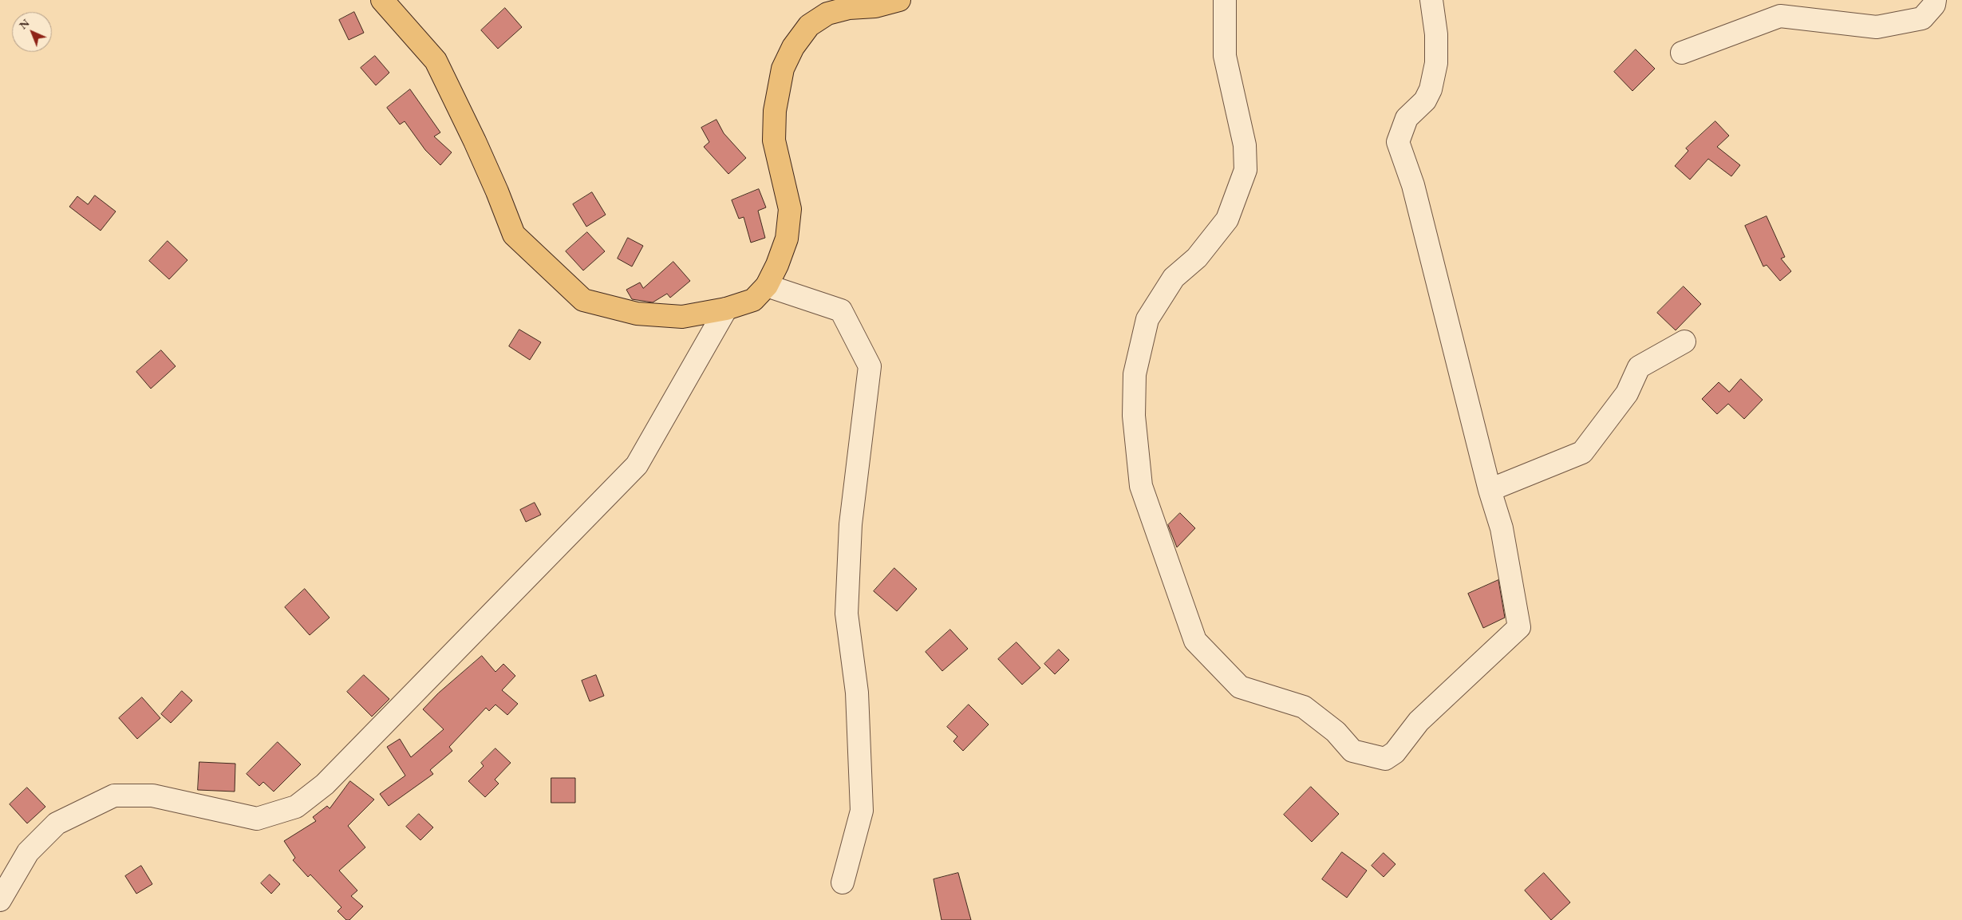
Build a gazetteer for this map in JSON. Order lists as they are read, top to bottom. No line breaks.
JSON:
{"north":"top left"}
